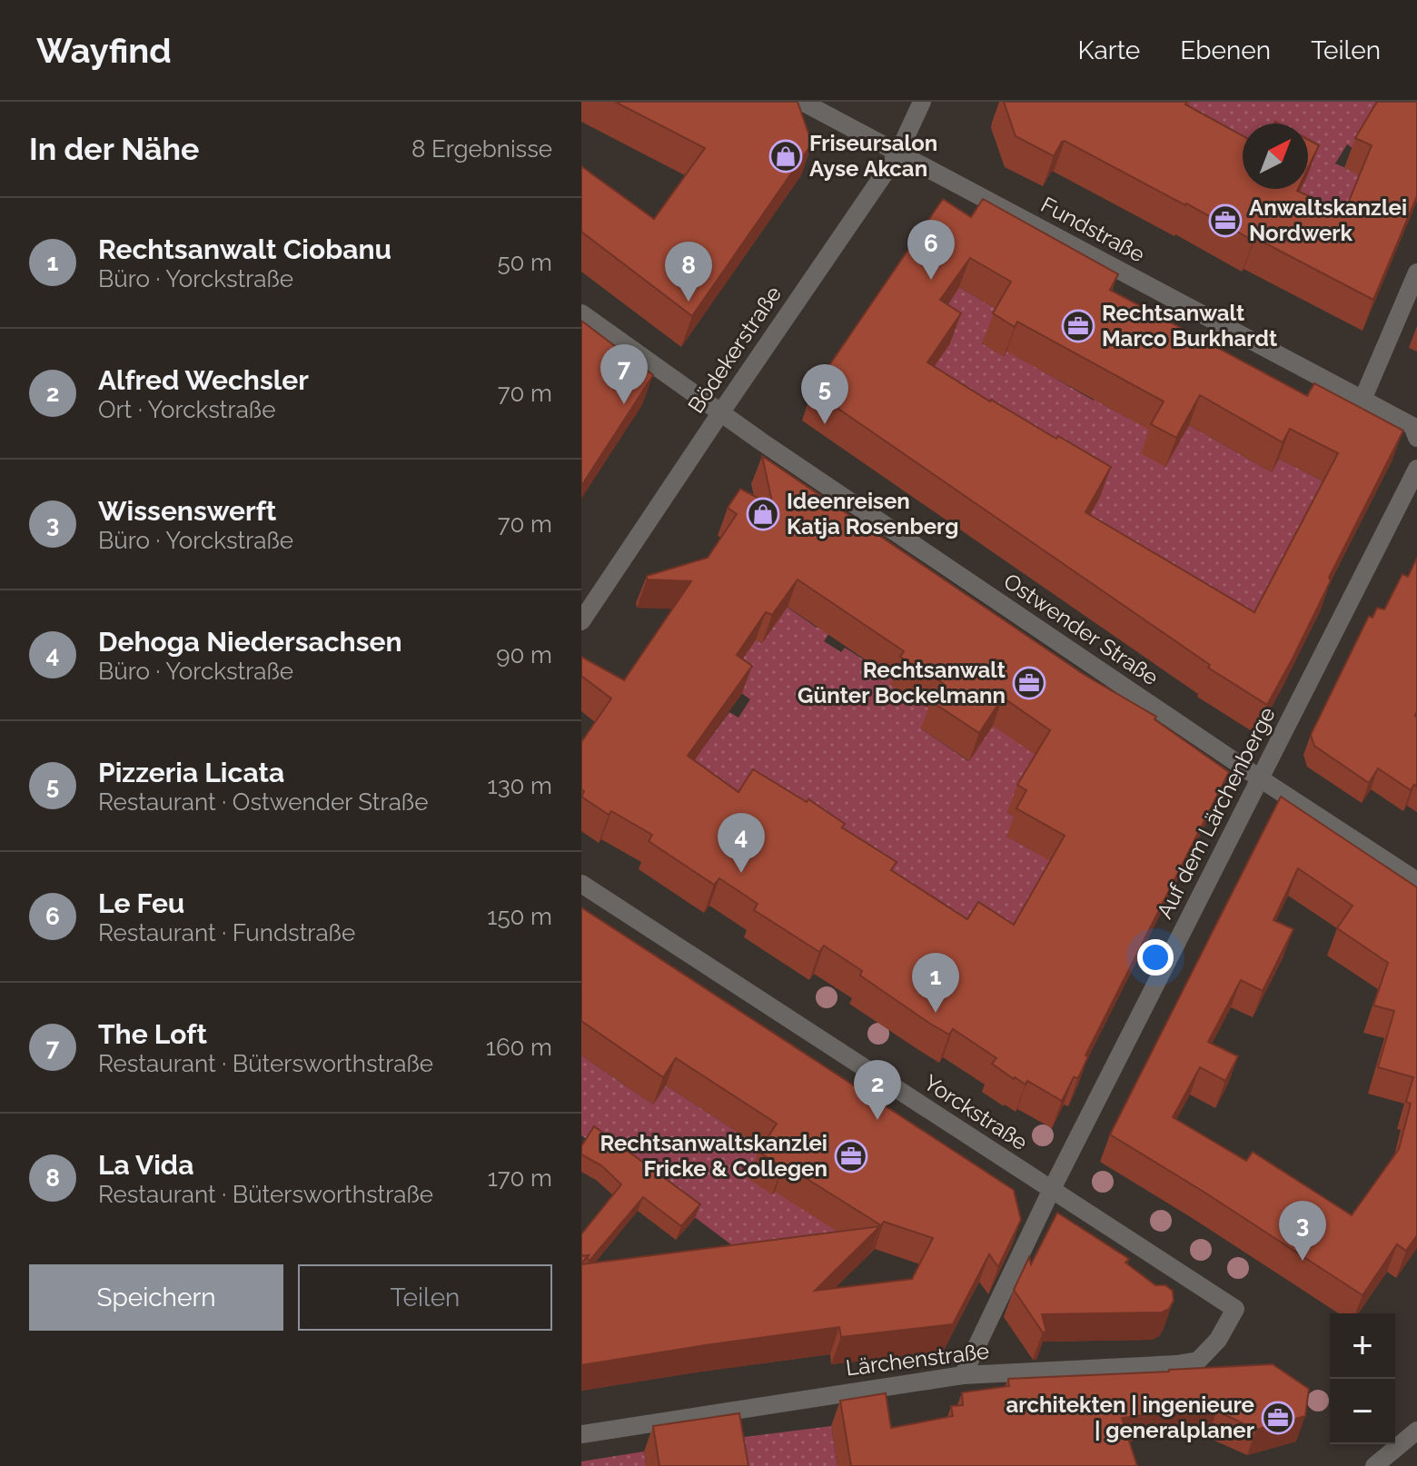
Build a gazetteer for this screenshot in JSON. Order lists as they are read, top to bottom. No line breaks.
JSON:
{"streets":{"street":["Fundstraße","Bödekerstraße","Ostwender Straße","Auf dem Lärchenberge","Yorckstraße","Lärchenstraße"]},"crossings":[["Fundstraße","Bödekerstraße"],["Bödekerstraße","Ostwender Straße"],["Ostwender Straße","Auf dem Lärchenberge"],["Auf dem Lärchenberge","Yorckstraße"],["Auf dem Lärchenberge","Lärchenstraße"],["Yorckstraße","Lärchenstraße"]],"places":{"shop":["Friseursalon Ayse Akcan","Ideenreisen Katja Rosenberg"],"office":["Anwaltskanzlei Nordwerk","Rechtsanwalt Marco Burkhardt","Rechtsanwalt Günter Bockelmann","Rechtsanwaltskanzlei Fricke & Collegen","architekten | ingenieure | generalplaner"]},"north":"top right","page":{"header":"Wayfind","nav":["Karte","Ebenen","Teilen"],"heading":["In der Nähe","8 Ergebnisse"],"list":[{"mark":"1","name":"Rechtsanwalt Ciobanu","note":"Büro · Yorckstraße","value":"50 m"},{"mark":"2","name":"Alfred Wechsler","note":"Ort · Yorckstraße","value":"70 m"},{"mark":"3","name":"Wissenswerft","note":"Büro · Yorckstraße","value":"70 m"},{"mark":"4","name":"Dehoga Niedersachsen","note":"Büro · Yorckstraße","value":"90 m"},{"mark":"5","name":"Pizzeria Licata","note":"Restaurant · Ostwender Straße","value":"130 m"},{"mark":"6","name":"Le Feu","note":"Restaurant · Fundstraße","value":"150 m"},{"mark":"7","name":"The Loft","note":"Restaurant · Bütersworthstraße","value":"160 m"},{"mark":"8","name":"La Vida","note":"Restaurant · Bütersworthstraße","value":"170 m"}],"pins":["6","8","7","5","4","1","2","3"],"buttons":["Speichern","Teilen"],"map_buttons":["+","−"]}}
